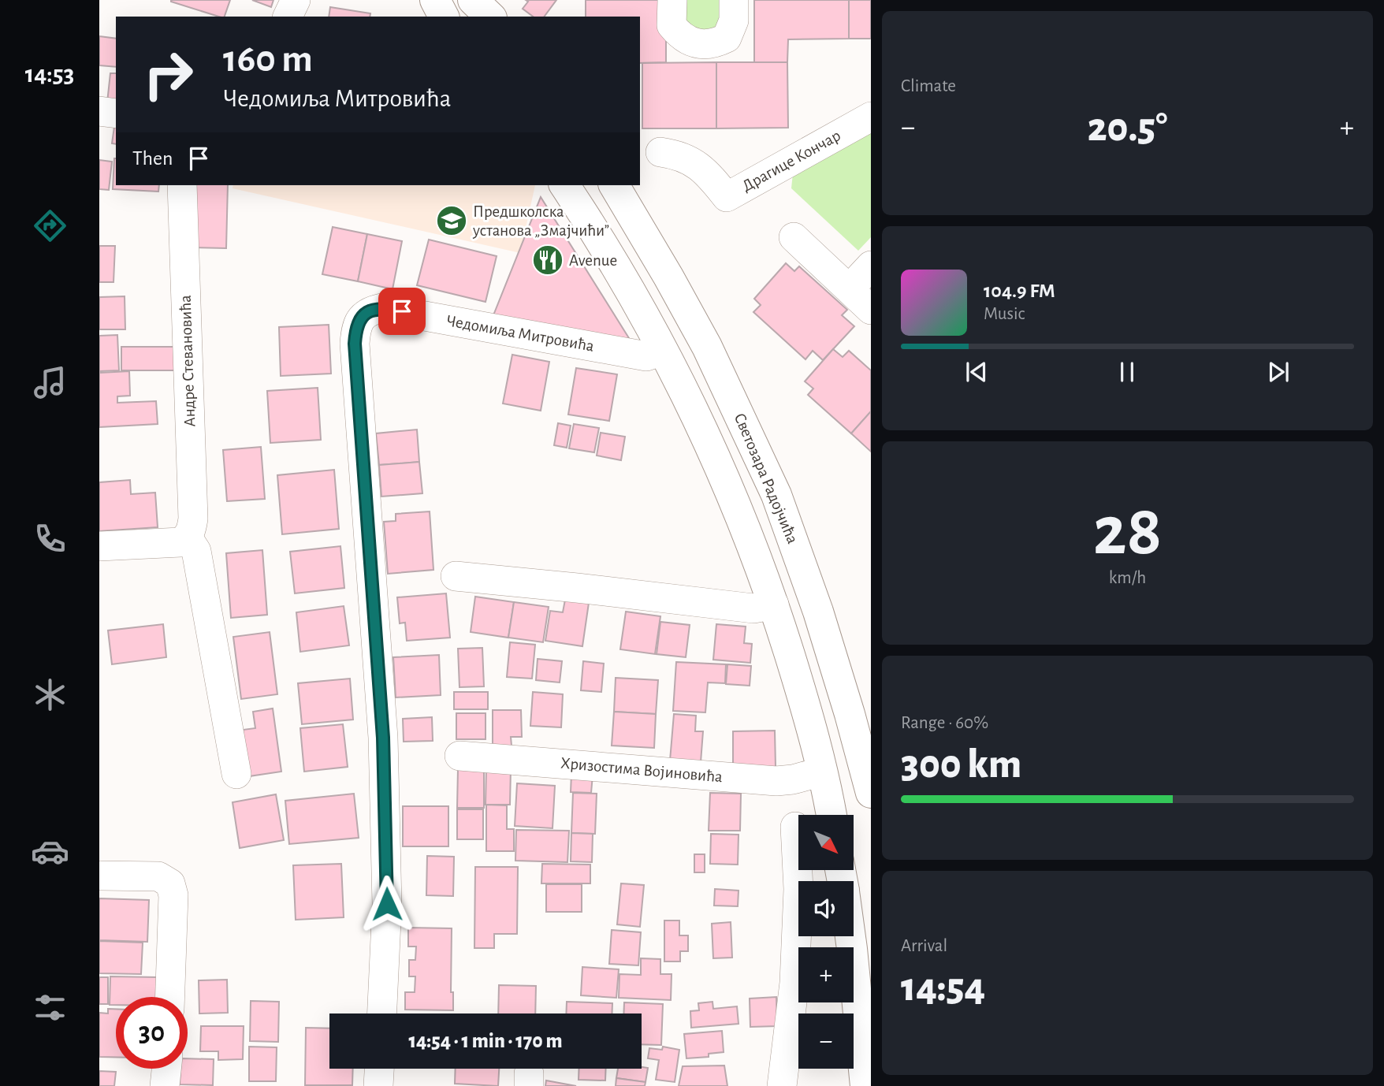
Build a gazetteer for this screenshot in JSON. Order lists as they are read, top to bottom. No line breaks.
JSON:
{"streets":{"main road":["Светозара Радојчића"],"street":["Драгице Кончар","Чедомиља Митровића","Андре Стевановића","Хризостима Војиновића"]},"places":{"school or university":["Предшколска установа „Змајчићи”"],"restaurant":["Avenue"]},"north":"bottom right","page":{"tabs":"14:53","tile":["Climate",["28","km/h"],["Range · 60%","300 km"],["Arrival","14:54"]],"turn":["160 m","Чедомиља Митровића"],"heat":["−","20.5°","+"],"then":"Then","song":["104.9 FM","Music"],"map_buttons":["+","−"],"limit":"30","trip":"14:54 · 1 min · 170 m"}}
